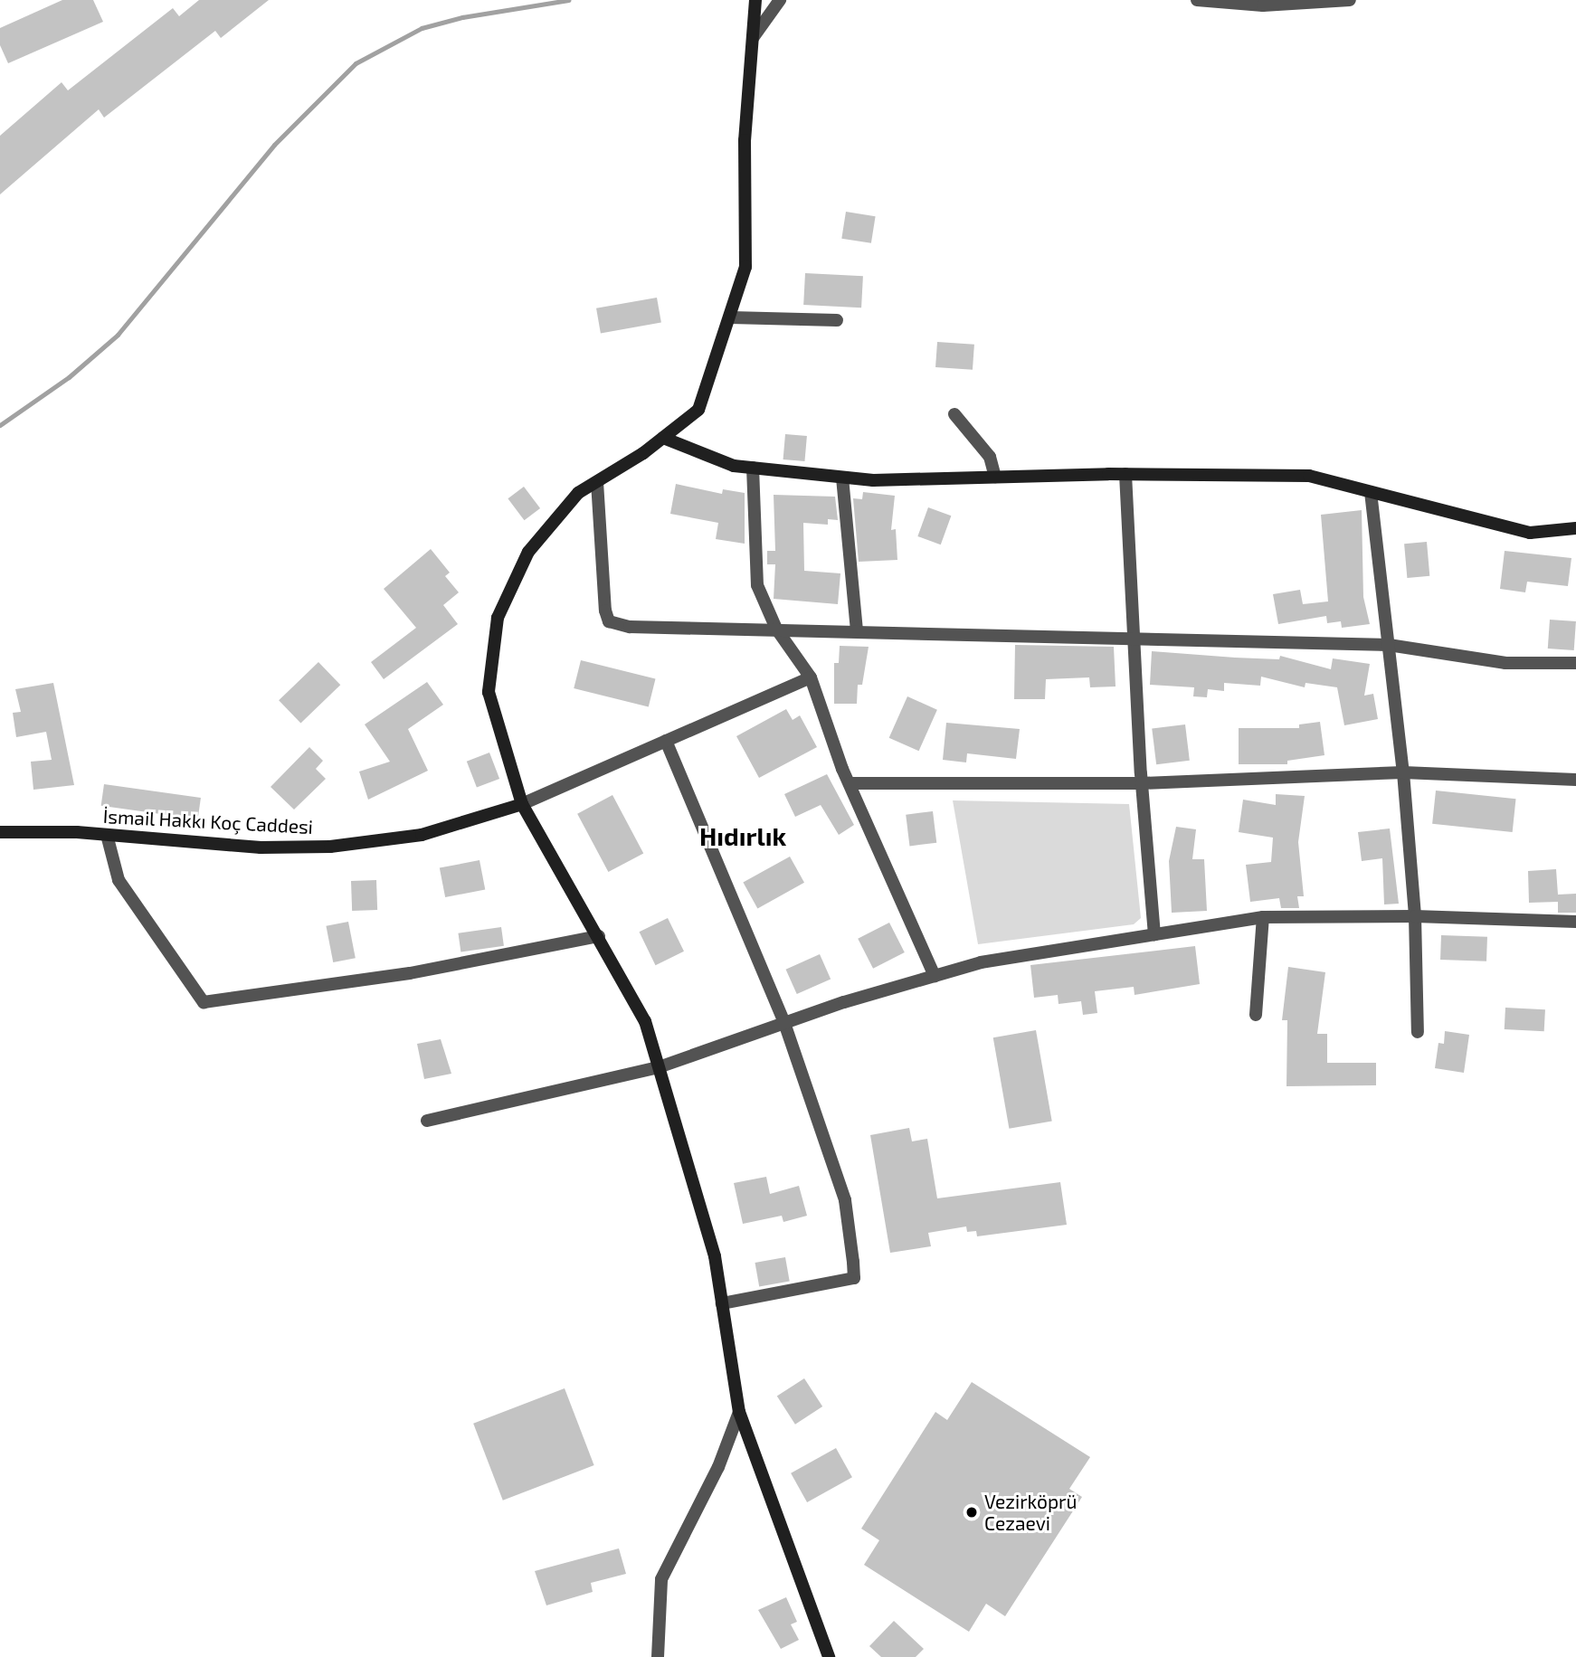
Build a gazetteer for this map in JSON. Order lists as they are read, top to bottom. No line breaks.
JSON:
{"streets":{"street":["İsmail Hakkı Koç Caddesi"]},"districts":["Hıdırlık"],"places":["Vezirköprü Cezaevi"]}
